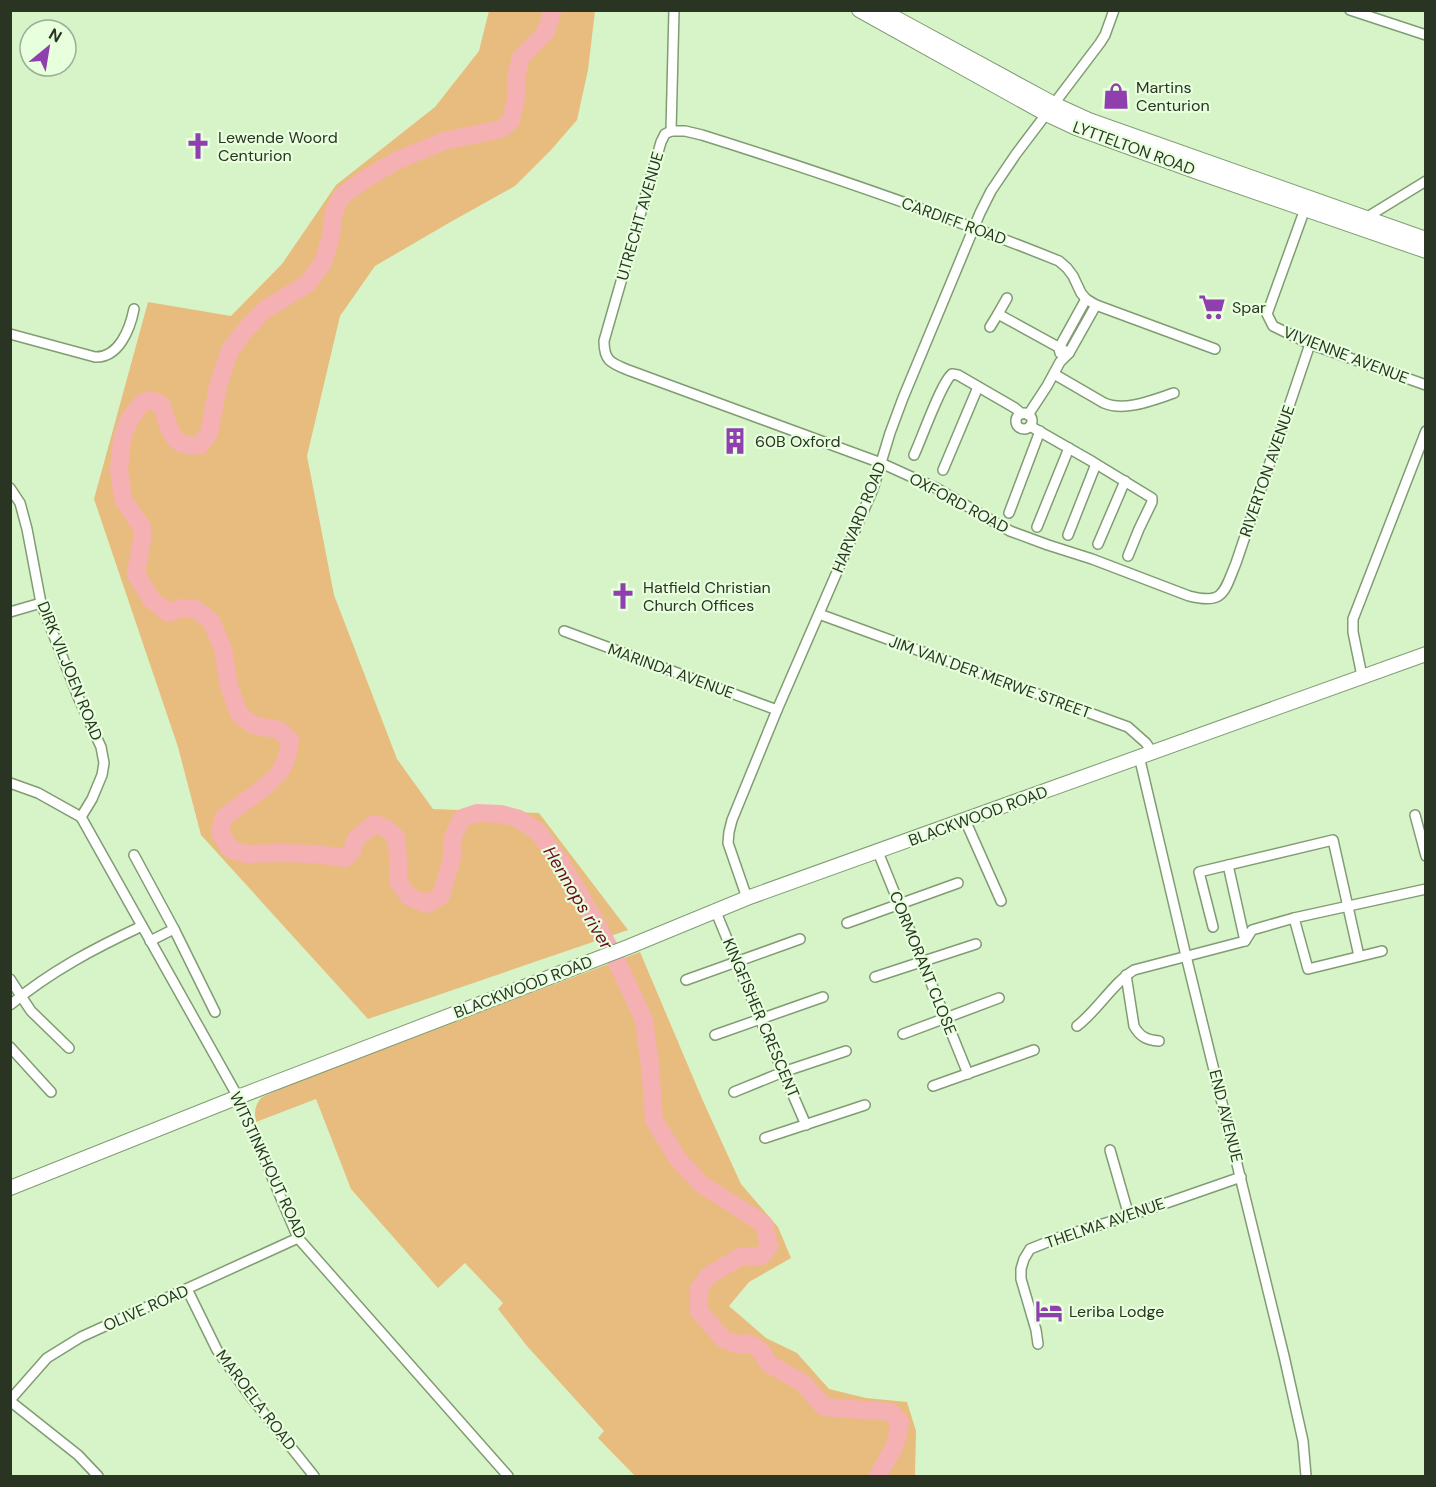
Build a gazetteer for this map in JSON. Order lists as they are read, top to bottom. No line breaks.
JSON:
{"streets":{"street":["LYTTELTON ROAD","UTRECHT AVENUE","CARDIFF ROAD","VIVIENNE AVENUE","RIVERTON AVENUE","OXFORD ROAD","HARVARD ROAD","DIRK VILJOEN ROAD","MARINDA AVENUE","JIM VAN DER MERWE STREET","BLACKWOOD ROAD","CORMORANT CLOSE","KINGFISHER CRESCENT","END AVENUE","WITSTINKHOUT ROAD","THELMA AVENUE","OLIVE ROAD","MAROELA ROAD"]},"crossings":[["LYTTELTON ROAD","VIVIENNE AVENUE"],["LYTTELTON ROAD","HARVARD ROAD"],["UTRECHT AVENUE","CARDIFF ROAD"],["UTRECHT AVENUE","OXFORD ROAD"],["CARDIFF ROAD","HARVARD ROAD"],["VIVIENNE AVENUE","RIVERTON AVENUE"],["RIVERTON AVENUE","OXFORD ROAD"],["OXFORD ROAD","HARVARD ROAD"],["HARVARD ROAD","MARINDA AVENUE"],["HARVARD ROAD","JIM VAN DER MERWE STREET"],["HARVARD ROAD","BLACKWOOD ROAD"],["DIRK VILJOEN ROAD","WITSTINKHOUT ROAD"],["JIM VAN DER MERWE STREET","BLACKWOOD ROAD"],["JIM VAN DER MERWE STREET","END AVENUE"],["BLACKWOOD ROAD","CORMORANT CLOSE"],["BLACKWOOD ROAD","KINGFISHER CRESCENT"],["BLACKWOOD ROAD","END AVENUE"],["BLACKWOOD ROAD","WITSTINKHOUT ROAD"],["END AVENUE","THELMA AVENUE"],["WITSTINKHOUT ROAD","OLIVE ROAD"],["OLIVE ROAD","MAROELA ROAD"]],"water":["Hennops river"],"places":{"shop":["Martins Centurion"],"church":["Lewende Woord Centurion","Hatfield Christian Church Offices"],"supermarket":["Spar"],"building":["60B Oxford"],"hotel":["Leriba Lodge"]},"north":"top right"}
